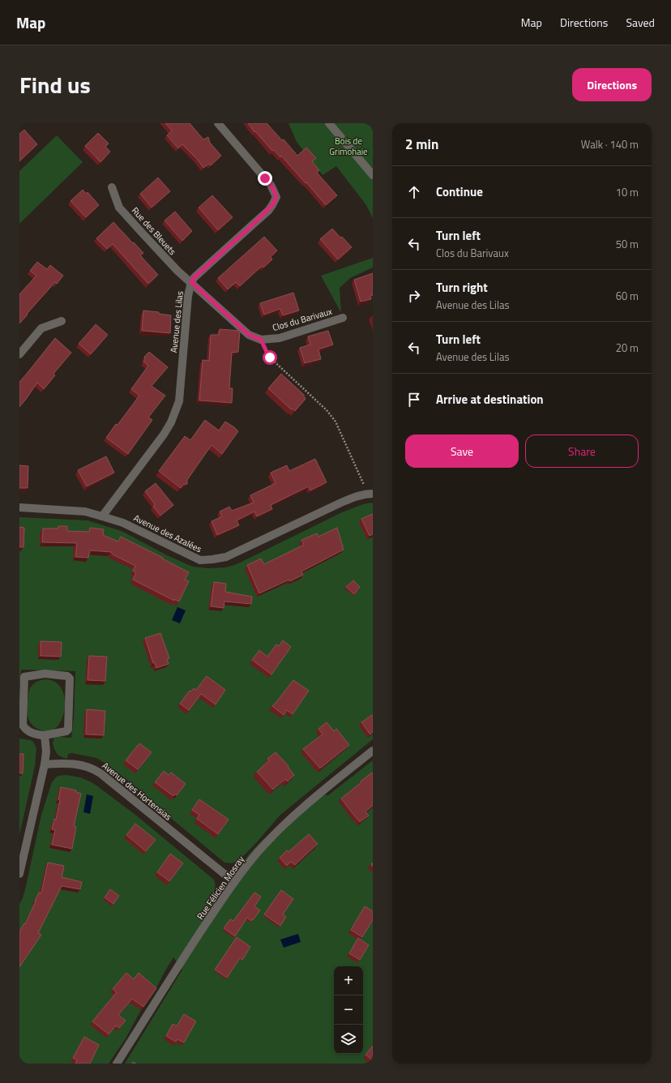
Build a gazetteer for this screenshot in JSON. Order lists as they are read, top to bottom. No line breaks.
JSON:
{"streets":{"street":["Rue des Bleuets","Clos du Barivaux","Avenue des Lilas","Avenue des Azalées","Avenue des Hortensias","Rue Félicien Mosray"]},"crossings":[["Rue des Bleuets","Avenue des Lilas"],["Avenue des Lilas","Avenue des Azalées"],["Avenue des Hortensias","Rue Félicien Mosray"]],"parks":["Bois de Grimohaie"],"page":{"header":"Map","nav":["Map","Directions","Saved"],"title":"Find us","buttons":["Directions",["Save","Share"]],"heading":["2 min","Walk · 140 m"],"list":[["Continue","10 m"],["Turn left","Clos du Barivaux","50 m"],["Turn right","Avenue des Lilas","60 m"],["Turn left","Avenue des Lilas","20 m"],"Arrive at destination"],"map_buttons":["+","−"]}}
